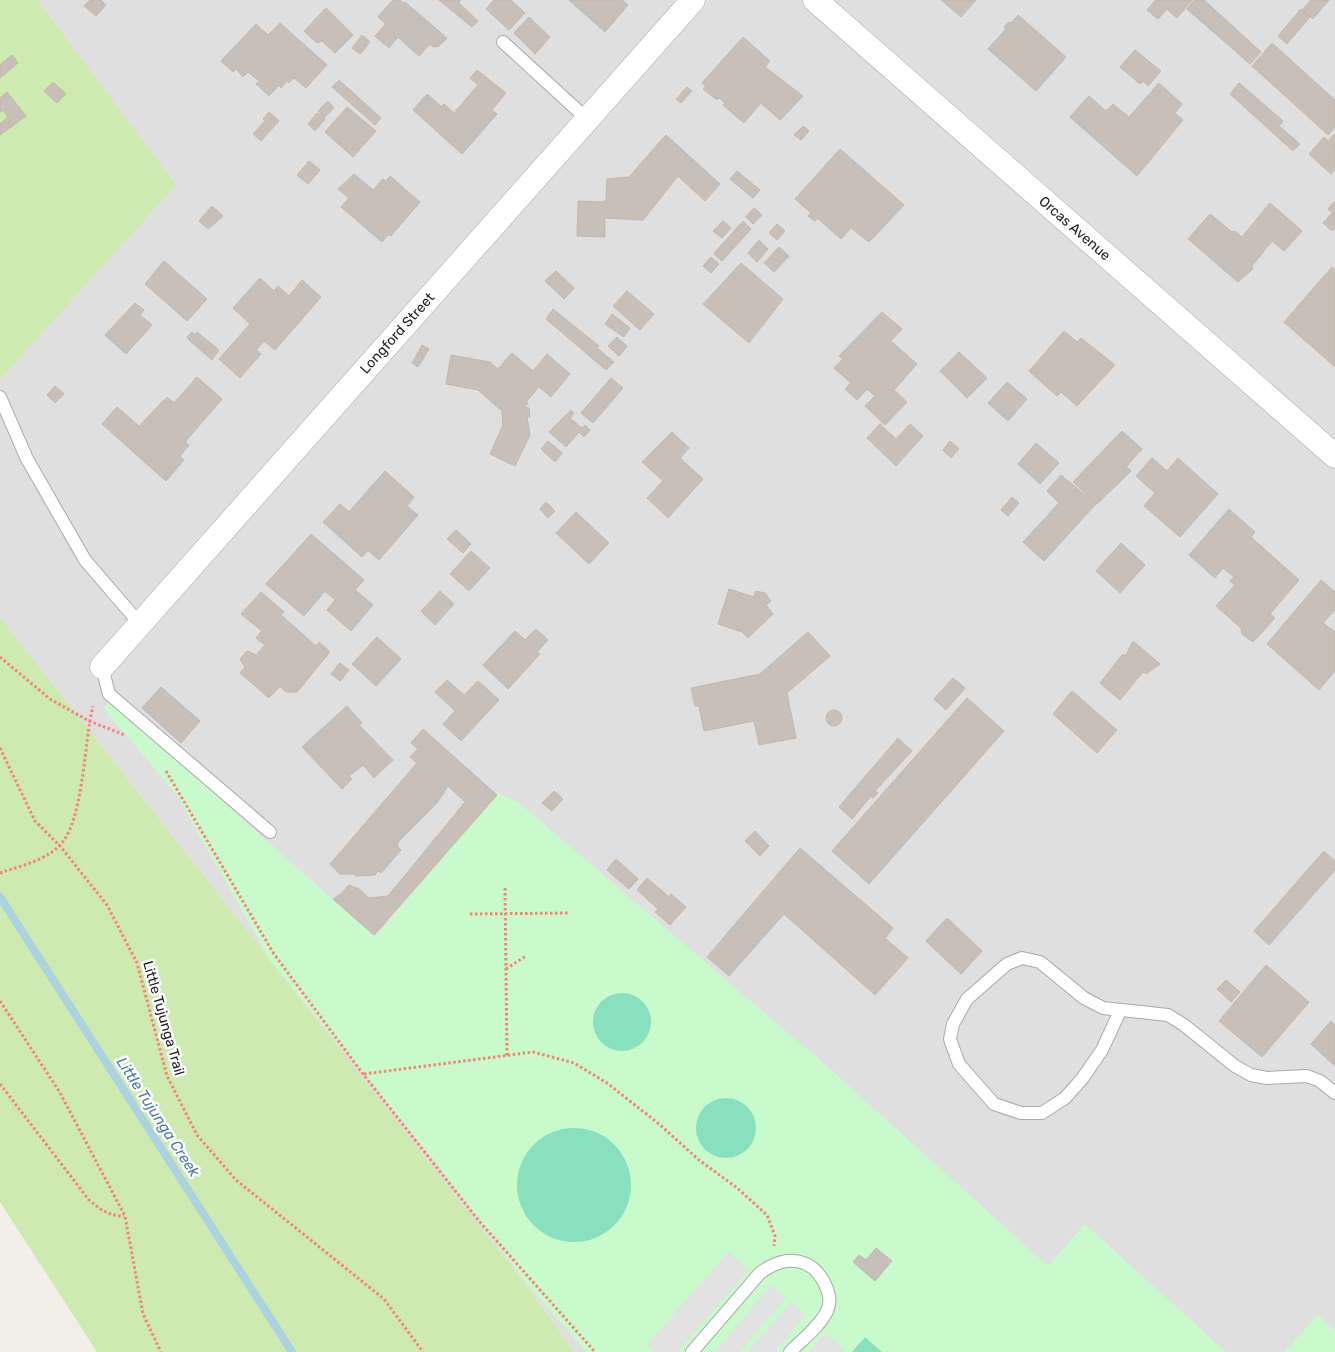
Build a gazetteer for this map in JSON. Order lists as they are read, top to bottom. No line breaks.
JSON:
{"streets":{"street":["Orcas Avenue","Longford Street"],"path":["Little Tujunga Trail"]},"water":["Little Tujunga Creek"]}
